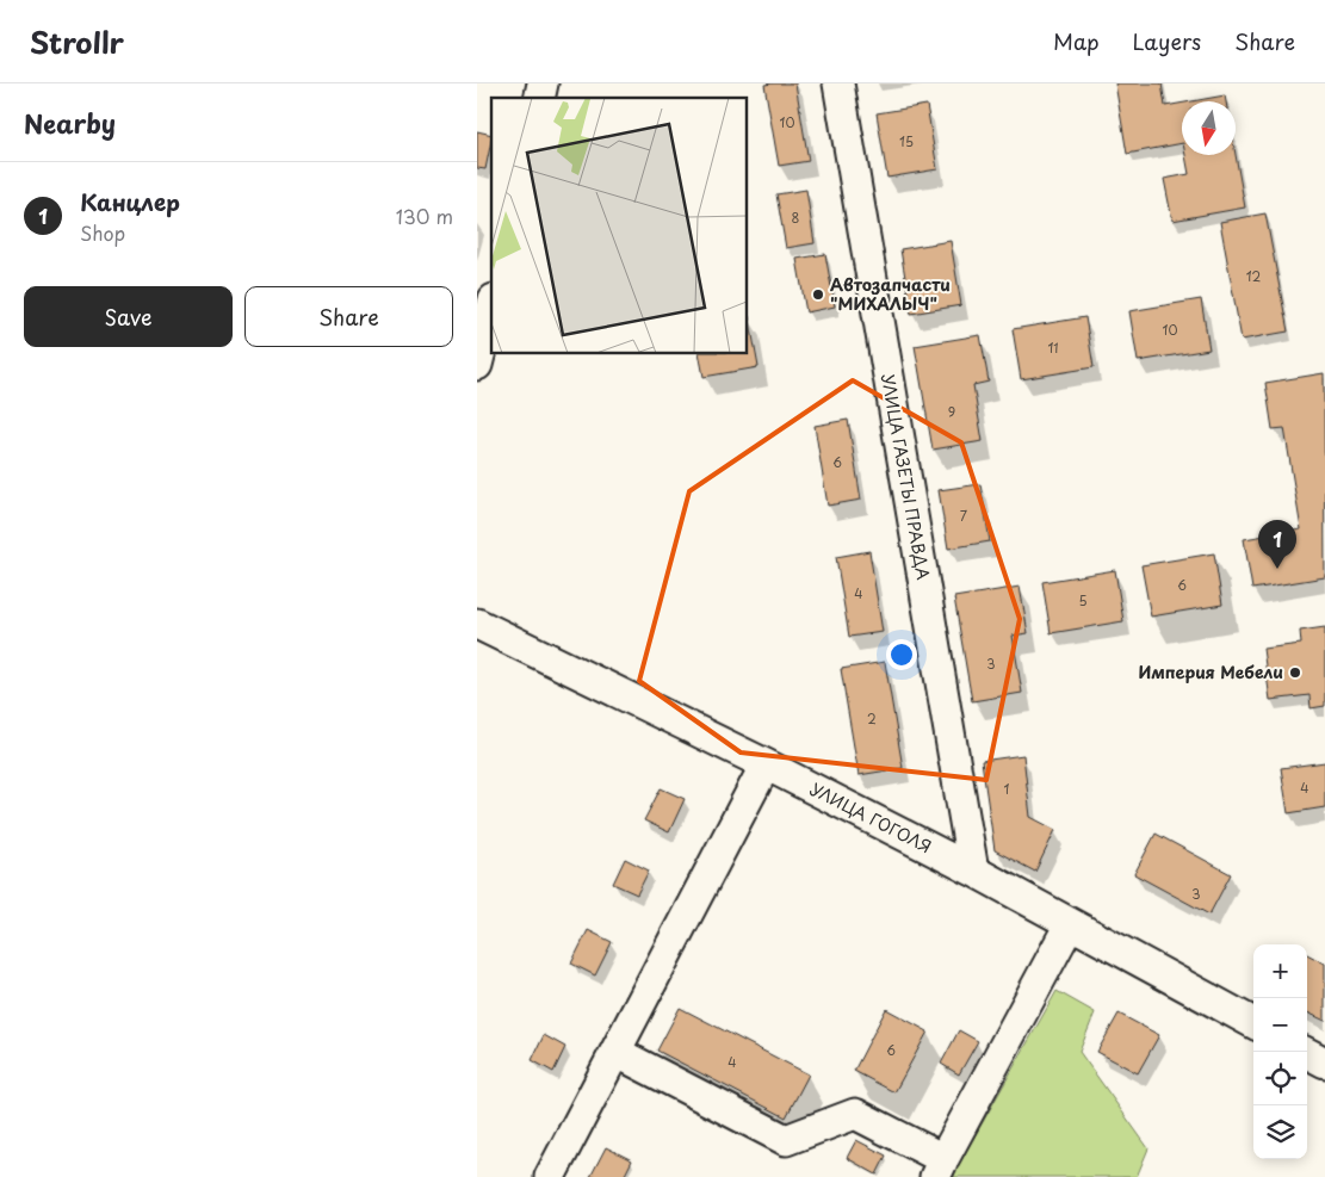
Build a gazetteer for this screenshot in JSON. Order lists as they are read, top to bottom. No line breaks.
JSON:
{"streets":{"street":["УЛИЦА ГАЗЕТЫ ПРАВДА","УЛИЦА ГОГОЛЯ"]},"crossings":[["УЛИЦА ГАЗЕТЫ ПРАВДА","УЛИЦА ГОГОЛЯ"]],"places":["Автозапчасти \"МИХАЛЫЧ\"","Империя Мебели"],"house_numbers":["10","15","8","12","10","11","9","6","7","6","4","5","3","2","4","1","3","6","4"],"north":"bottom","page":{"header":"Strollr","nav":["Map","Layers","Share"],"heading":"Nearby","list":[{"mark":"1","name":"Канцлер","note":"Shop","value":"130 m"}],"buttons":["Save","Share"],"pins":"1","map_buttons":["+","−"]}}
